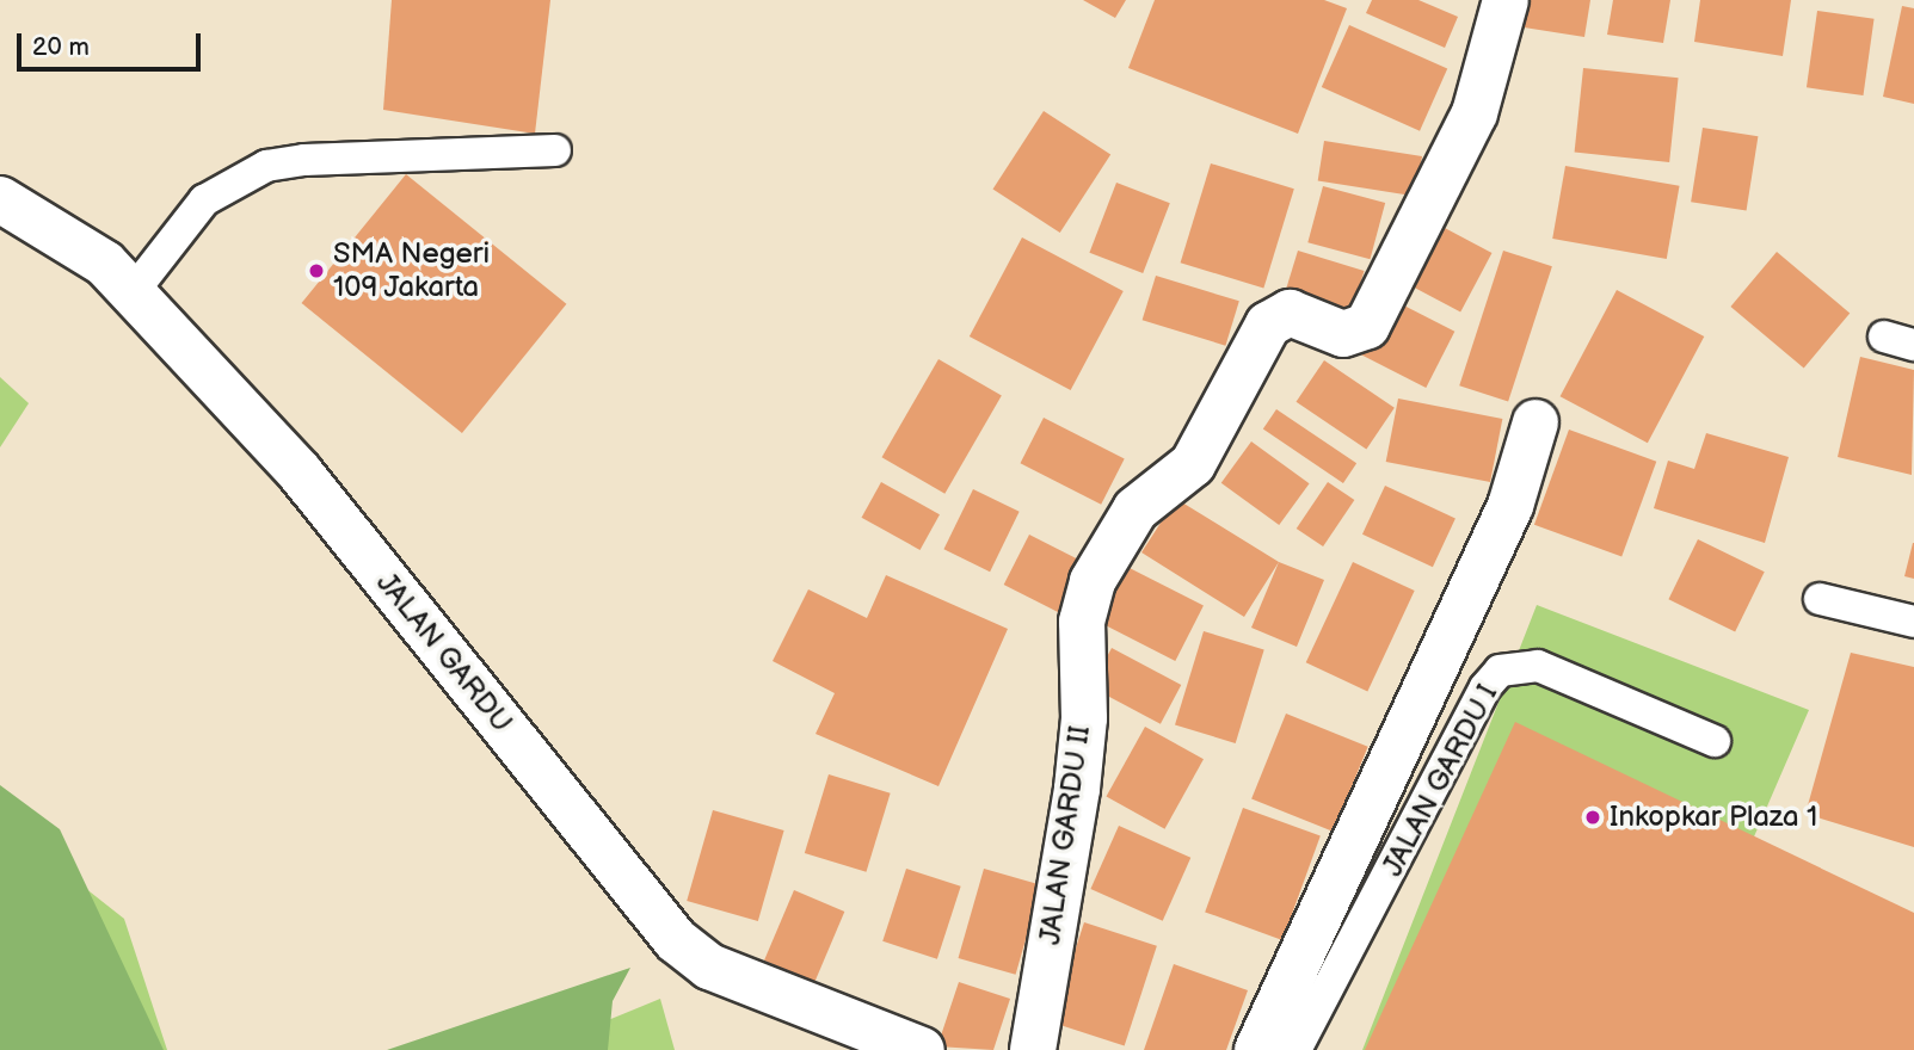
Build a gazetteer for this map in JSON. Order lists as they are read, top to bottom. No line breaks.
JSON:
{"streets":{"street":["JALAN GARDU","JALAN GARDU II"],"lane":["JALAN GARDU I"]},"places":["SMA Negeri 109 Jakarta","Inkopkar Plaza 1"],"scale_bar":"20 m"}
